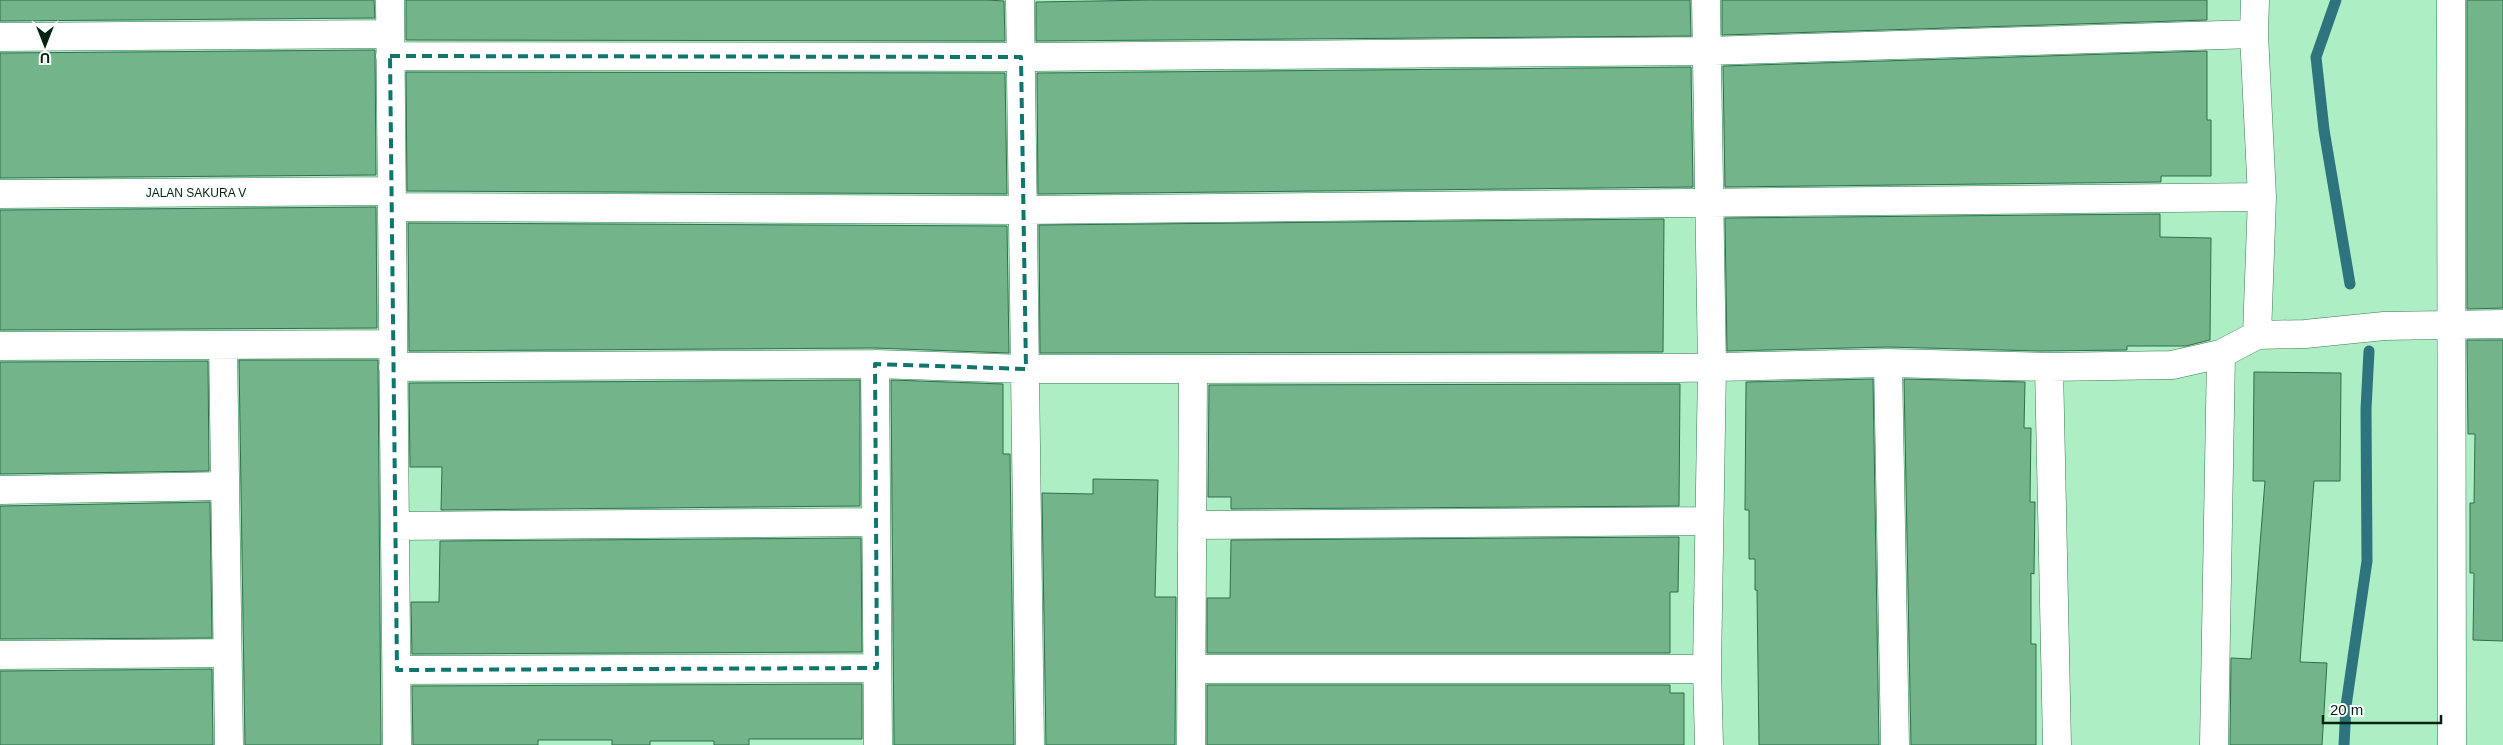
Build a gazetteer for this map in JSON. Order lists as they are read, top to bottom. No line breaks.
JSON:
{"streets":{"street":["JALAN SAKURA V"]},"scale_bar":"20 m","north":"bottom"}
